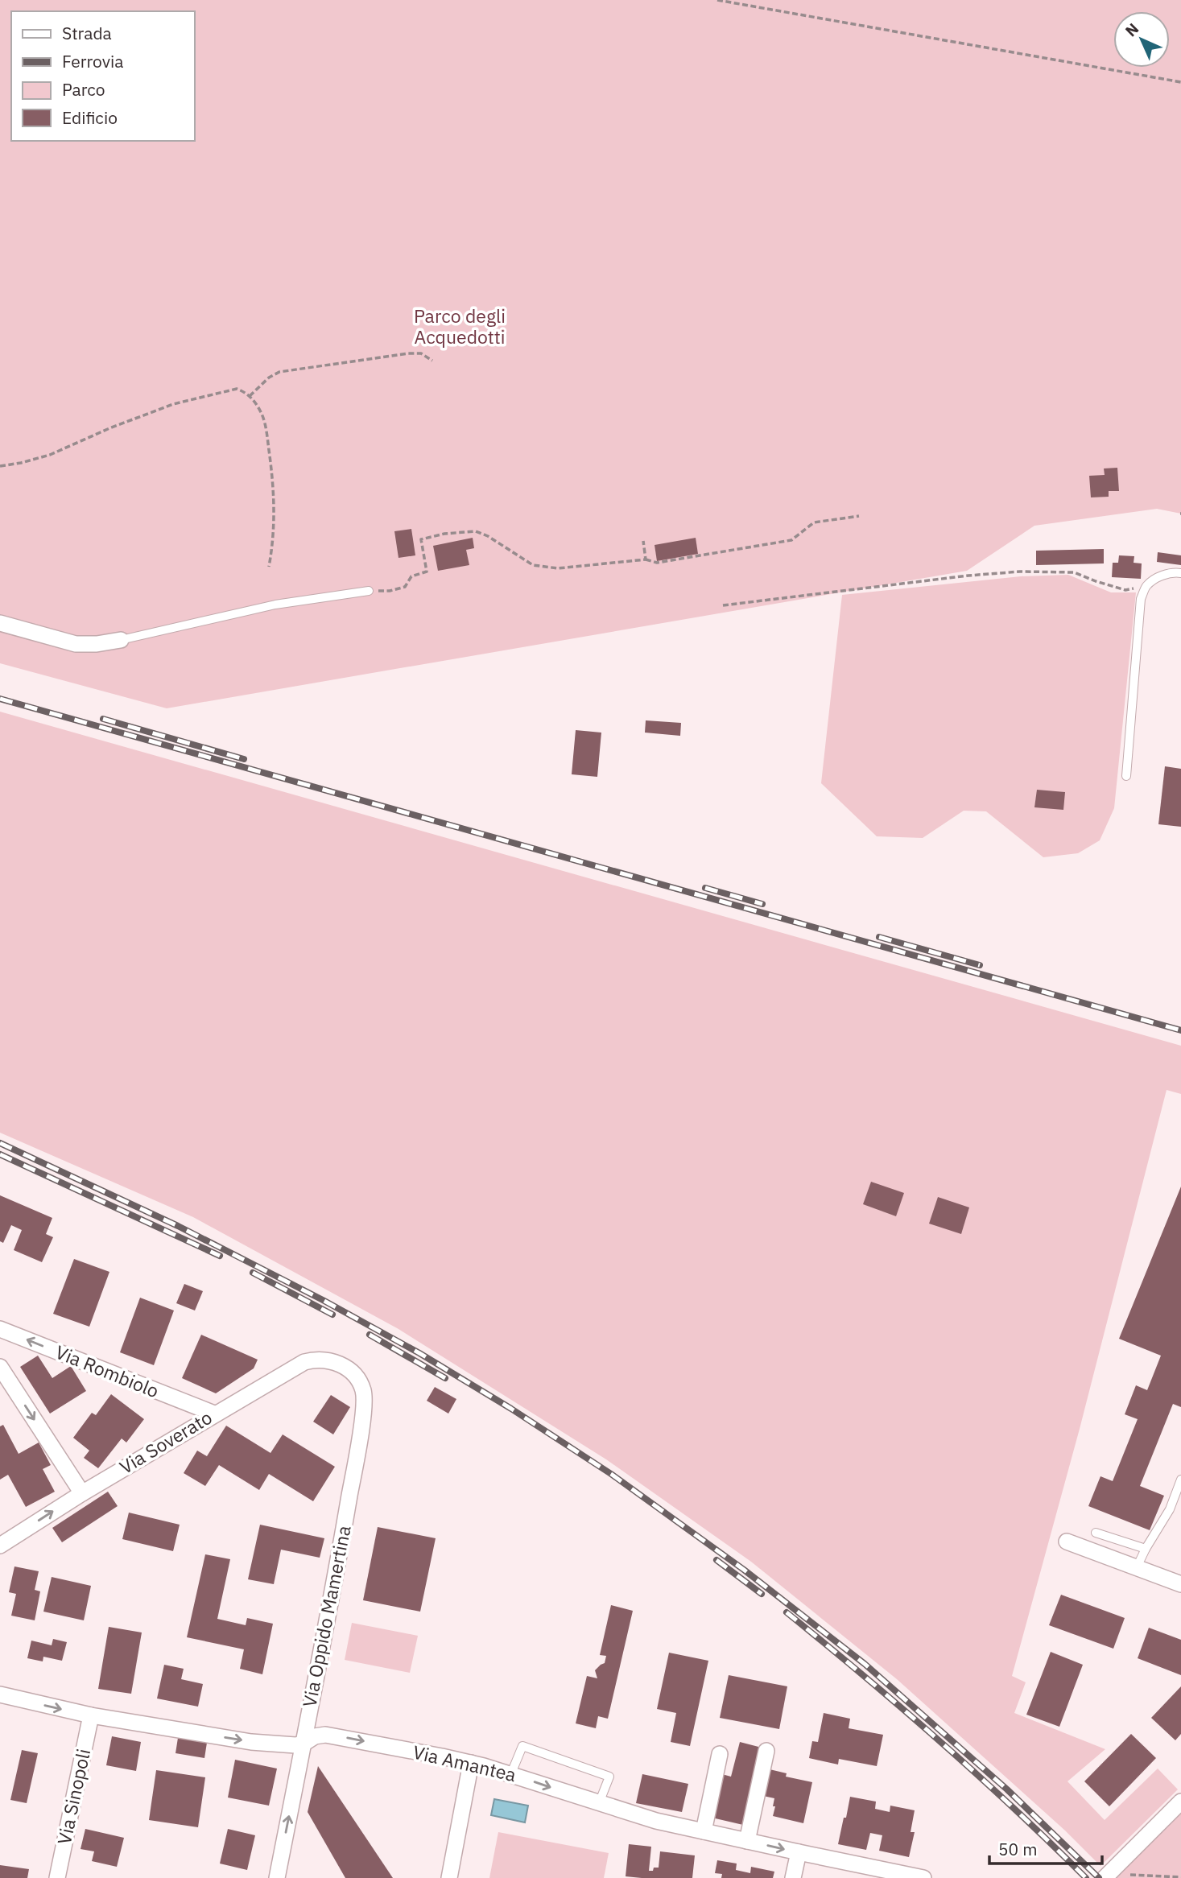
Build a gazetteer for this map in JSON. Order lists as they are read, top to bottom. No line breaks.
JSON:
{"streets":{"street":["Via Rombiolo","Via Soverato","Via Oppido Mamertina","Via Amantea","Via Sinopoli"]},"crossings":[["Via Rombiolo","Via Soverato"],["Via Soverato","Via Oppido Mamertina"],["Via Oppido Mamertina","Via Amantea"],["Via Amantea","Via Sinopoli"]],"one_way":["Via Rombiolo","Via Amantea"],"parks":["Parco degli Acquedotti"],"legend":["Strada","Ferrovia","Parco","Edificio"],"scale_bar":"50 m","north":"top left"}
